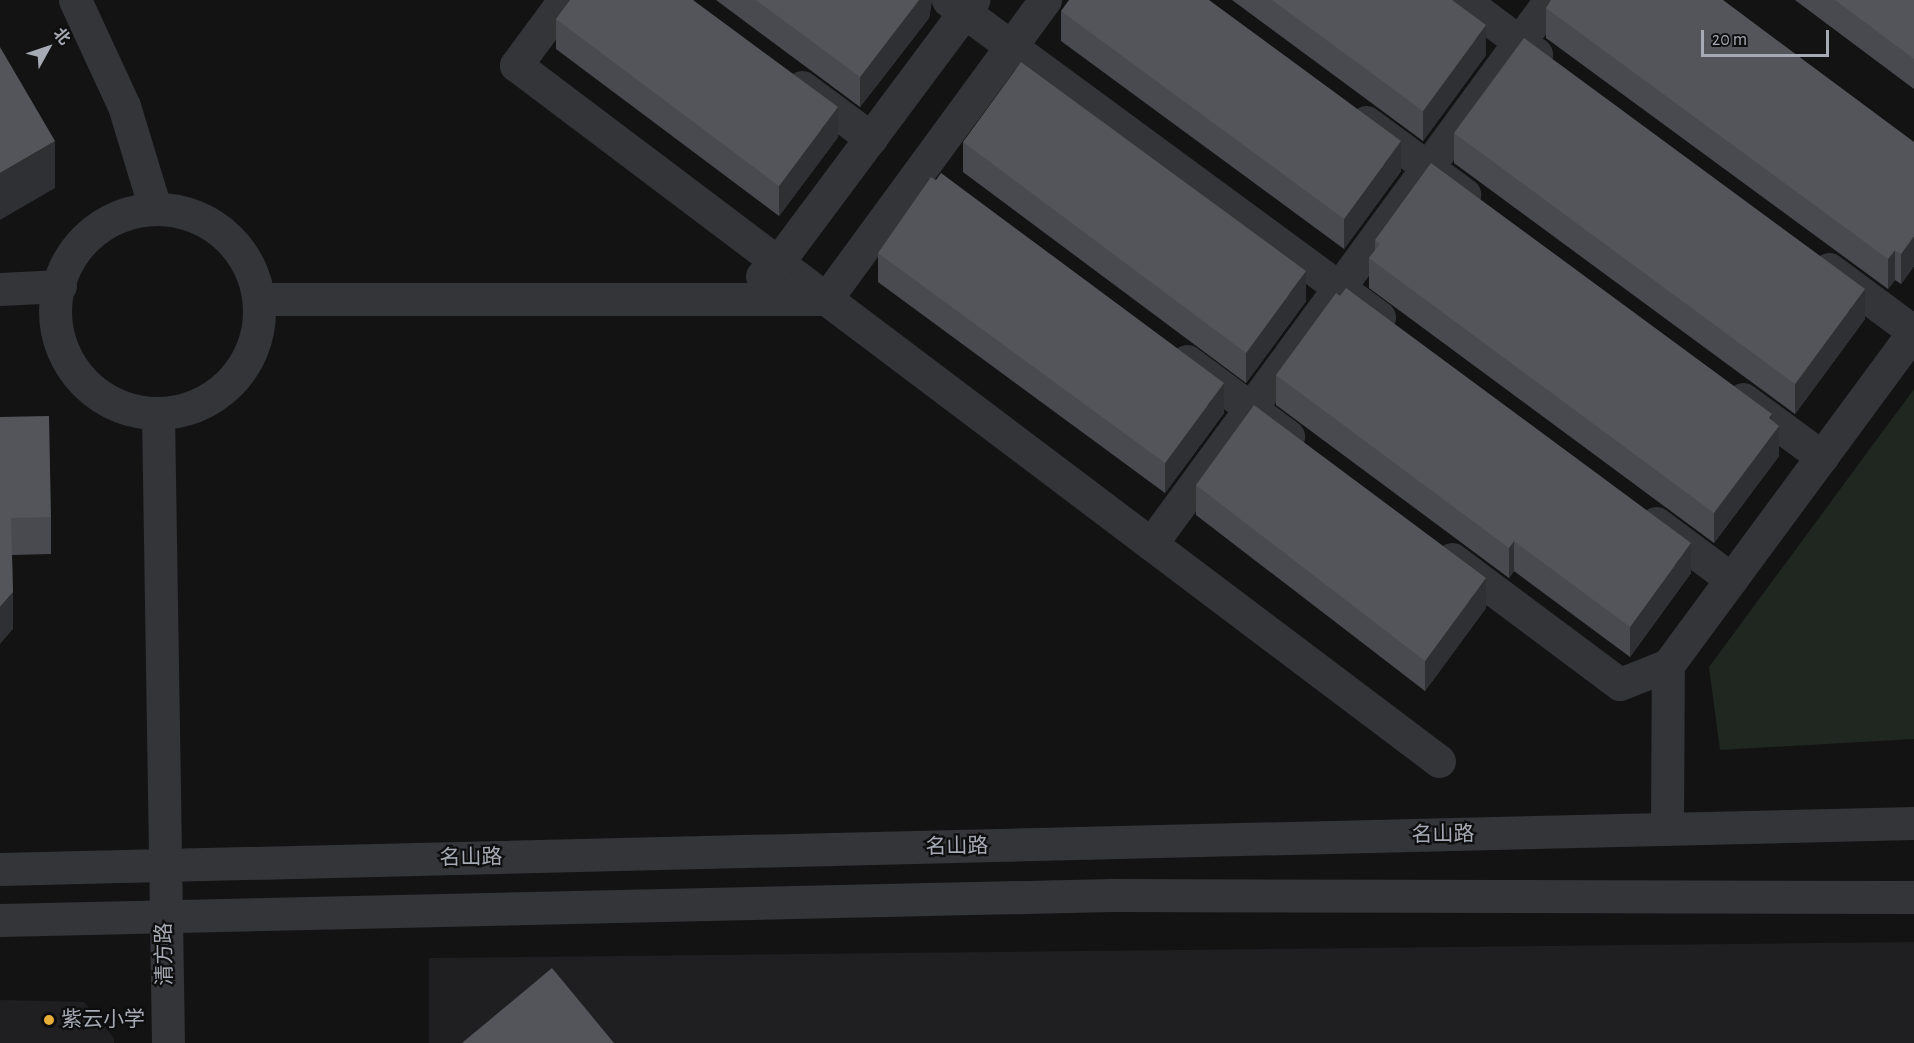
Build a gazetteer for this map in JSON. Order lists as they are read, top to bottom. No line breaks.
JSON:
{"streets":{"street":["名山路","清方路"]},"crossings":[["名山路","清方路"]],"places":["紫云小学"],"scale_bar":"20 m","north":"top right"}
